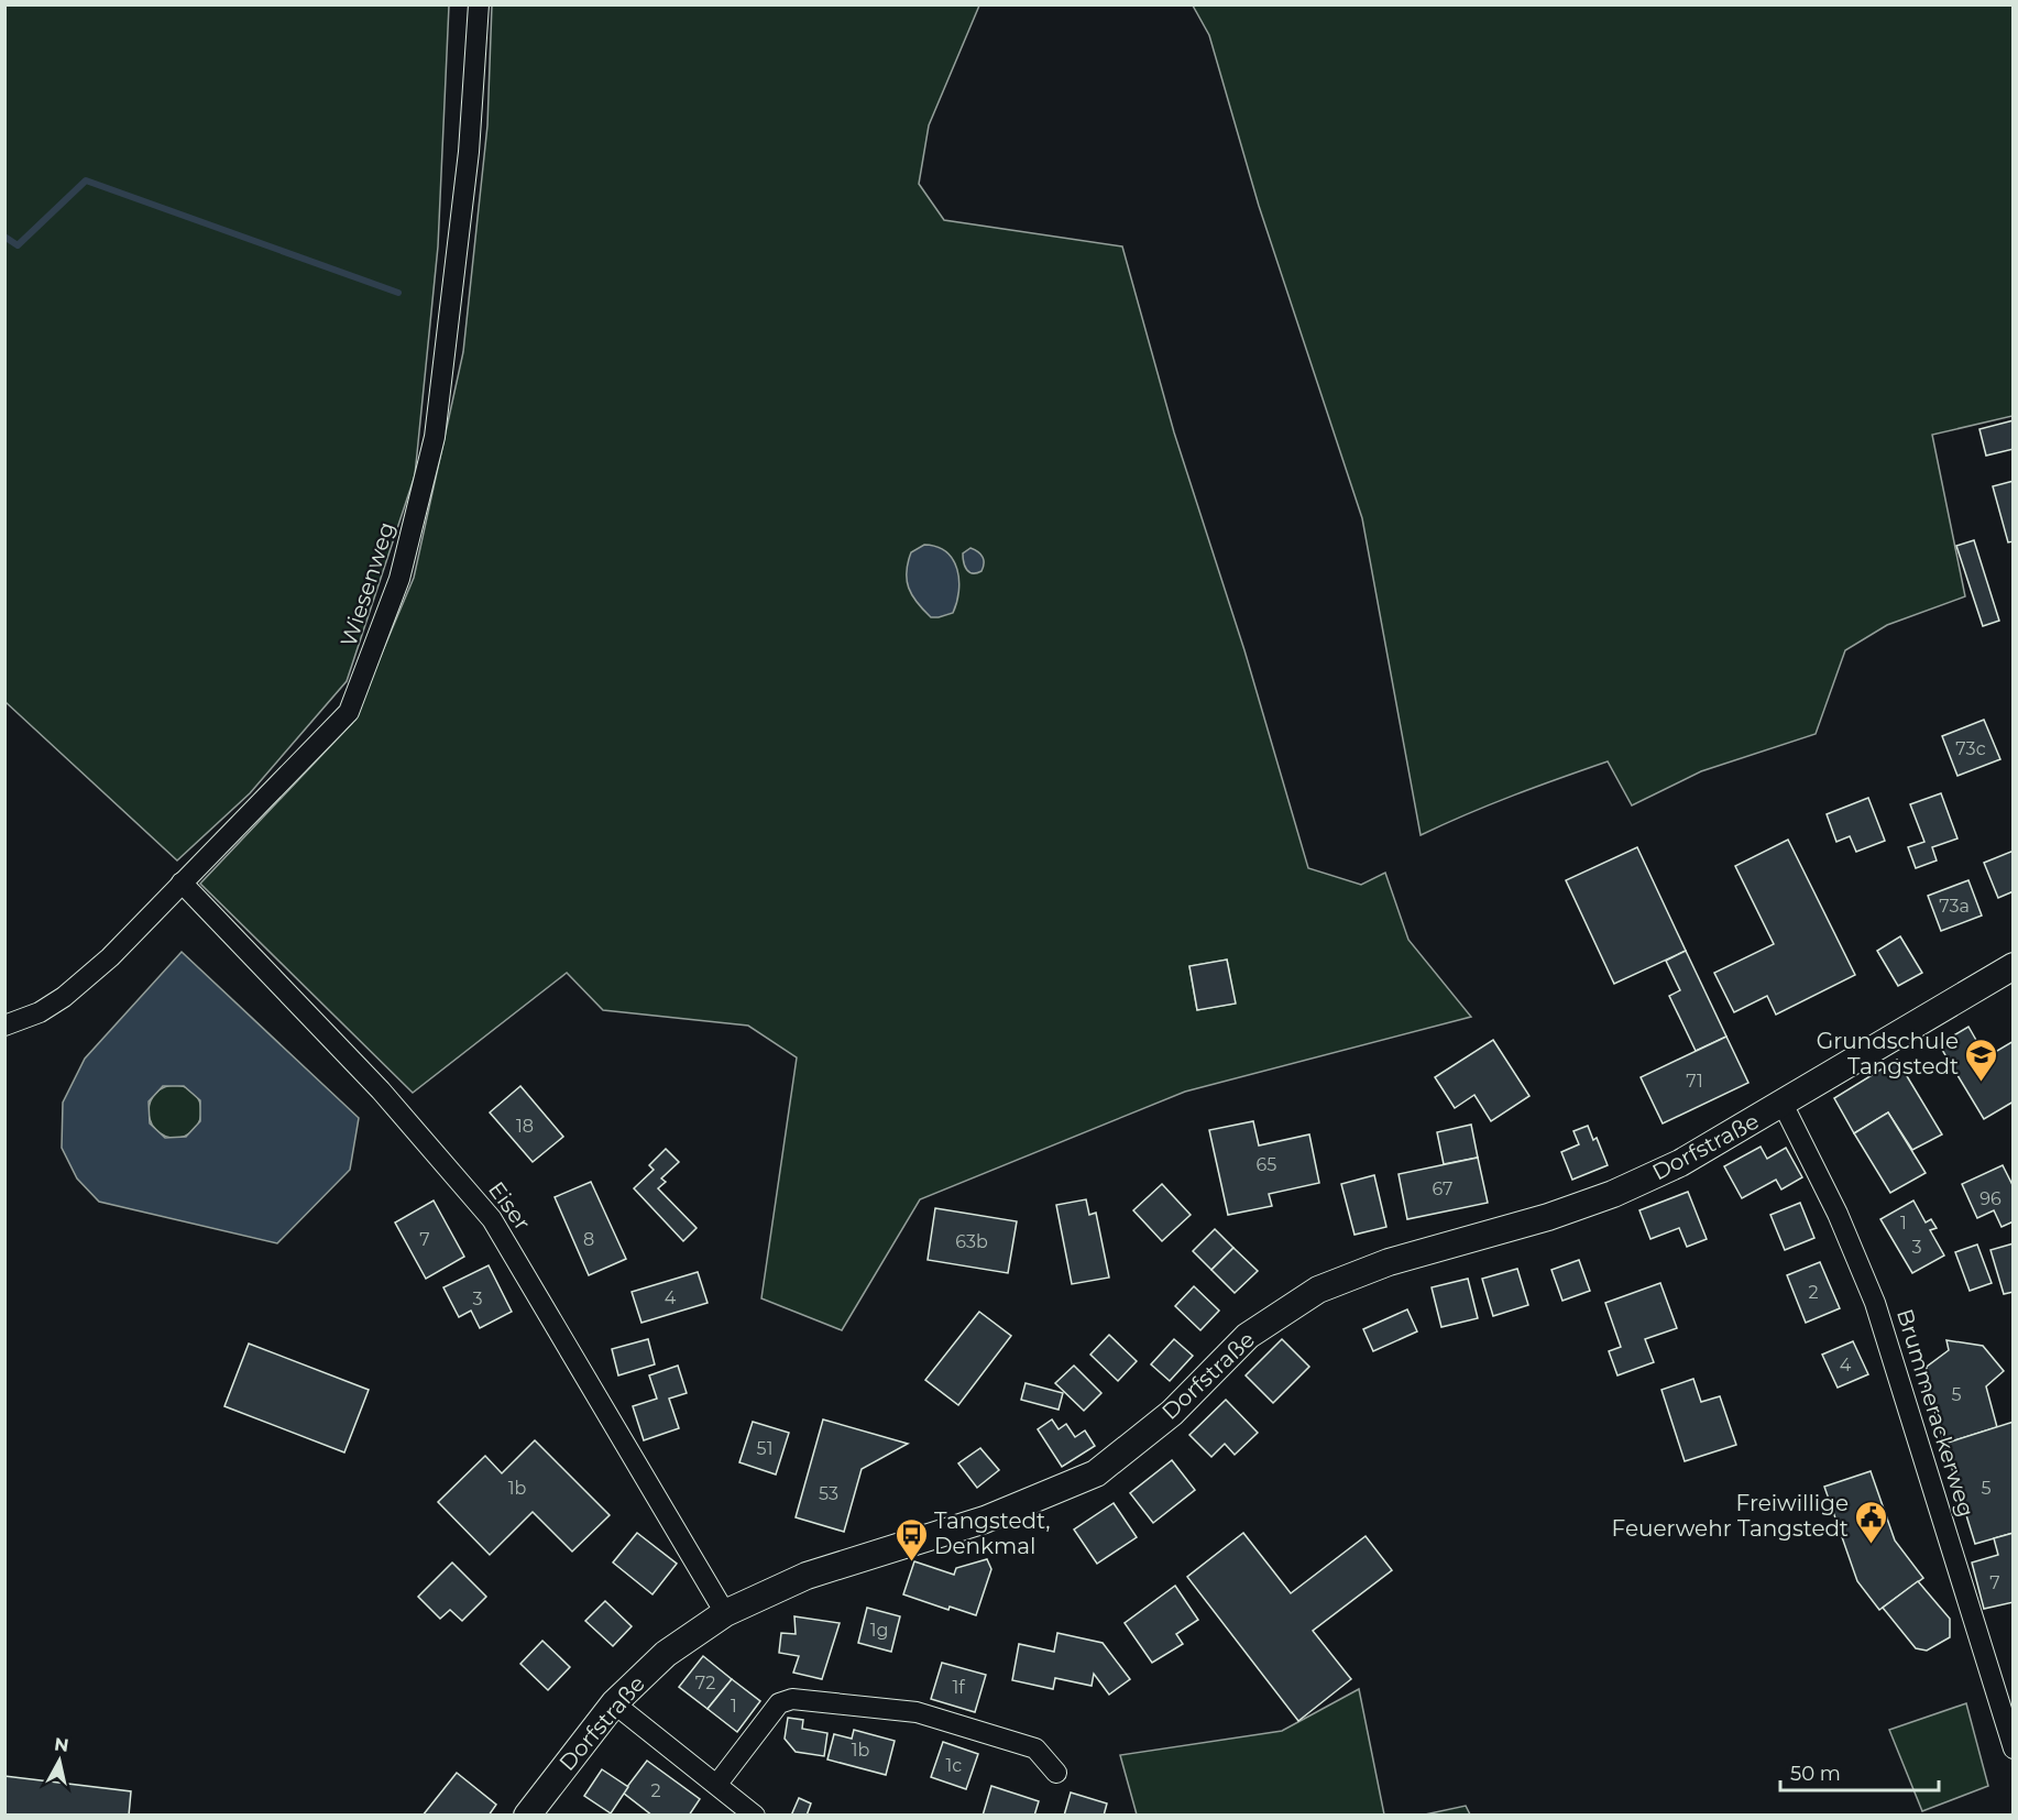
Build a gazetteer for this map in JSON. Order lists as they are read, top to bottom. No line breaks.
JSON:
{"streets":{"main road":["Dorfstraße"],"street":["Wiesenweg","Eiser","Brummerackerweg"]},"crossings":[["Wiesenweg","Eiser"],["Dorfstraße","Eiser"],["Dorfstraße","Brummerackerweg"]],"places":{"school or university":["Grundschule Tangstedt"],"public building":["Freiwillige Feuerwehr Tangstedt"],"bus stop":["Tangstedt, Denkmal"]},"house_numbers":["73c","73a","71","18","65","67","96","1","7","8","63b","3","2","4","3","4","5","51","1b","5","53","7","1g","72","1f","1","1b","1c","2"],"scale_bar":"50 m","north":"top"}
